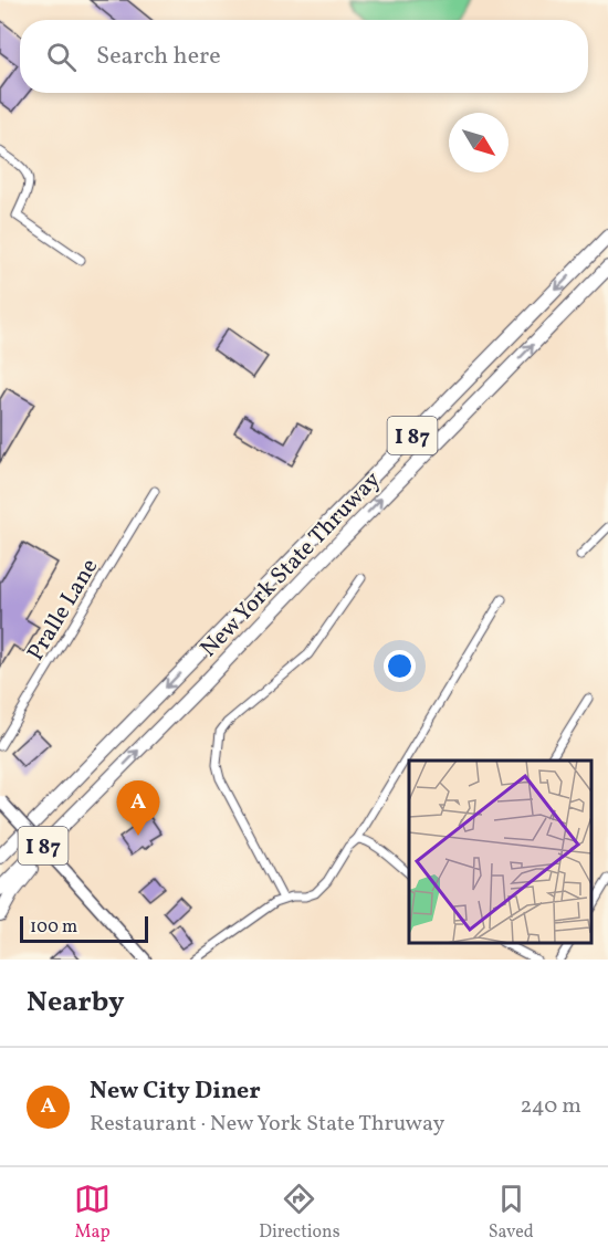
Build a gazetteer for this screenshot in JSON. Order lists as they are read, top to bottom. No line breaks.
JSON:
{"streets":{"highway":["I 87","New York State Thruway"],"street":["Pralle Lane"]},"scale_bar":"100 m","north":"bottom right","page":{"search":"Search here","pins":"A","scale":"100 m","heading":"Nearby","list":[{"mark":"A","name":"New City Diner","note":"Restaurant · New York State Thruway","value":"240 m"}],"nav":["Map","Directions","Saved"]}}
